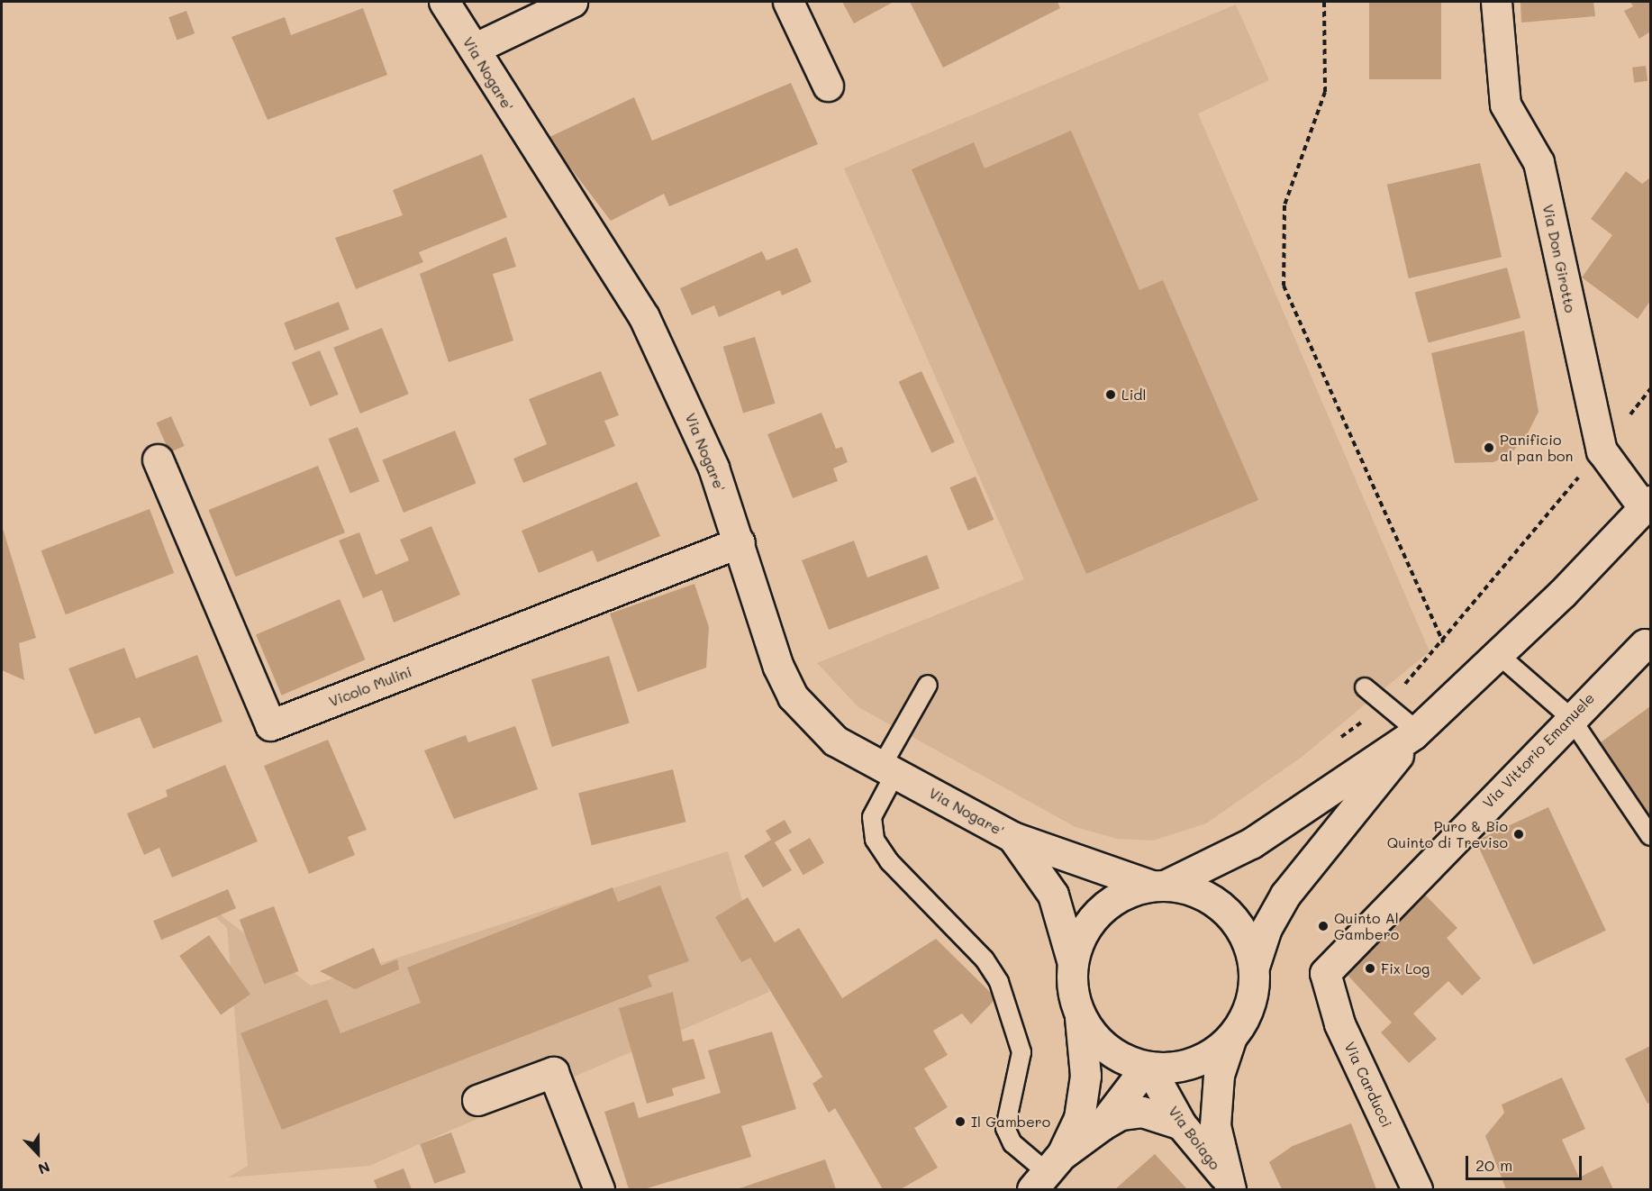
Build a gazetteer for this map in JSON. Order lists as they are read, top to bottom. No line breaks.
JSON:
{"streets":{"street":["Via Nogare'","Via Don Girotto","Vicolo Mulini","Via Vittorio Emanuele","Via Carducci","Via Boiago"]},"crossings":[["Via Nogare'","Vicolo Mulini"],["Via Nogare'","Via Boiago"],["Via Vittorio Emanuele","Via Carducci"]],"places":["Lidl","Panificio al pan bon","Puro & Bio Quinto di Treviso","Quinto Al Gambero","Fix Log","Il Gambero"],"scale_bar":"20 m","north":"bottom"}
